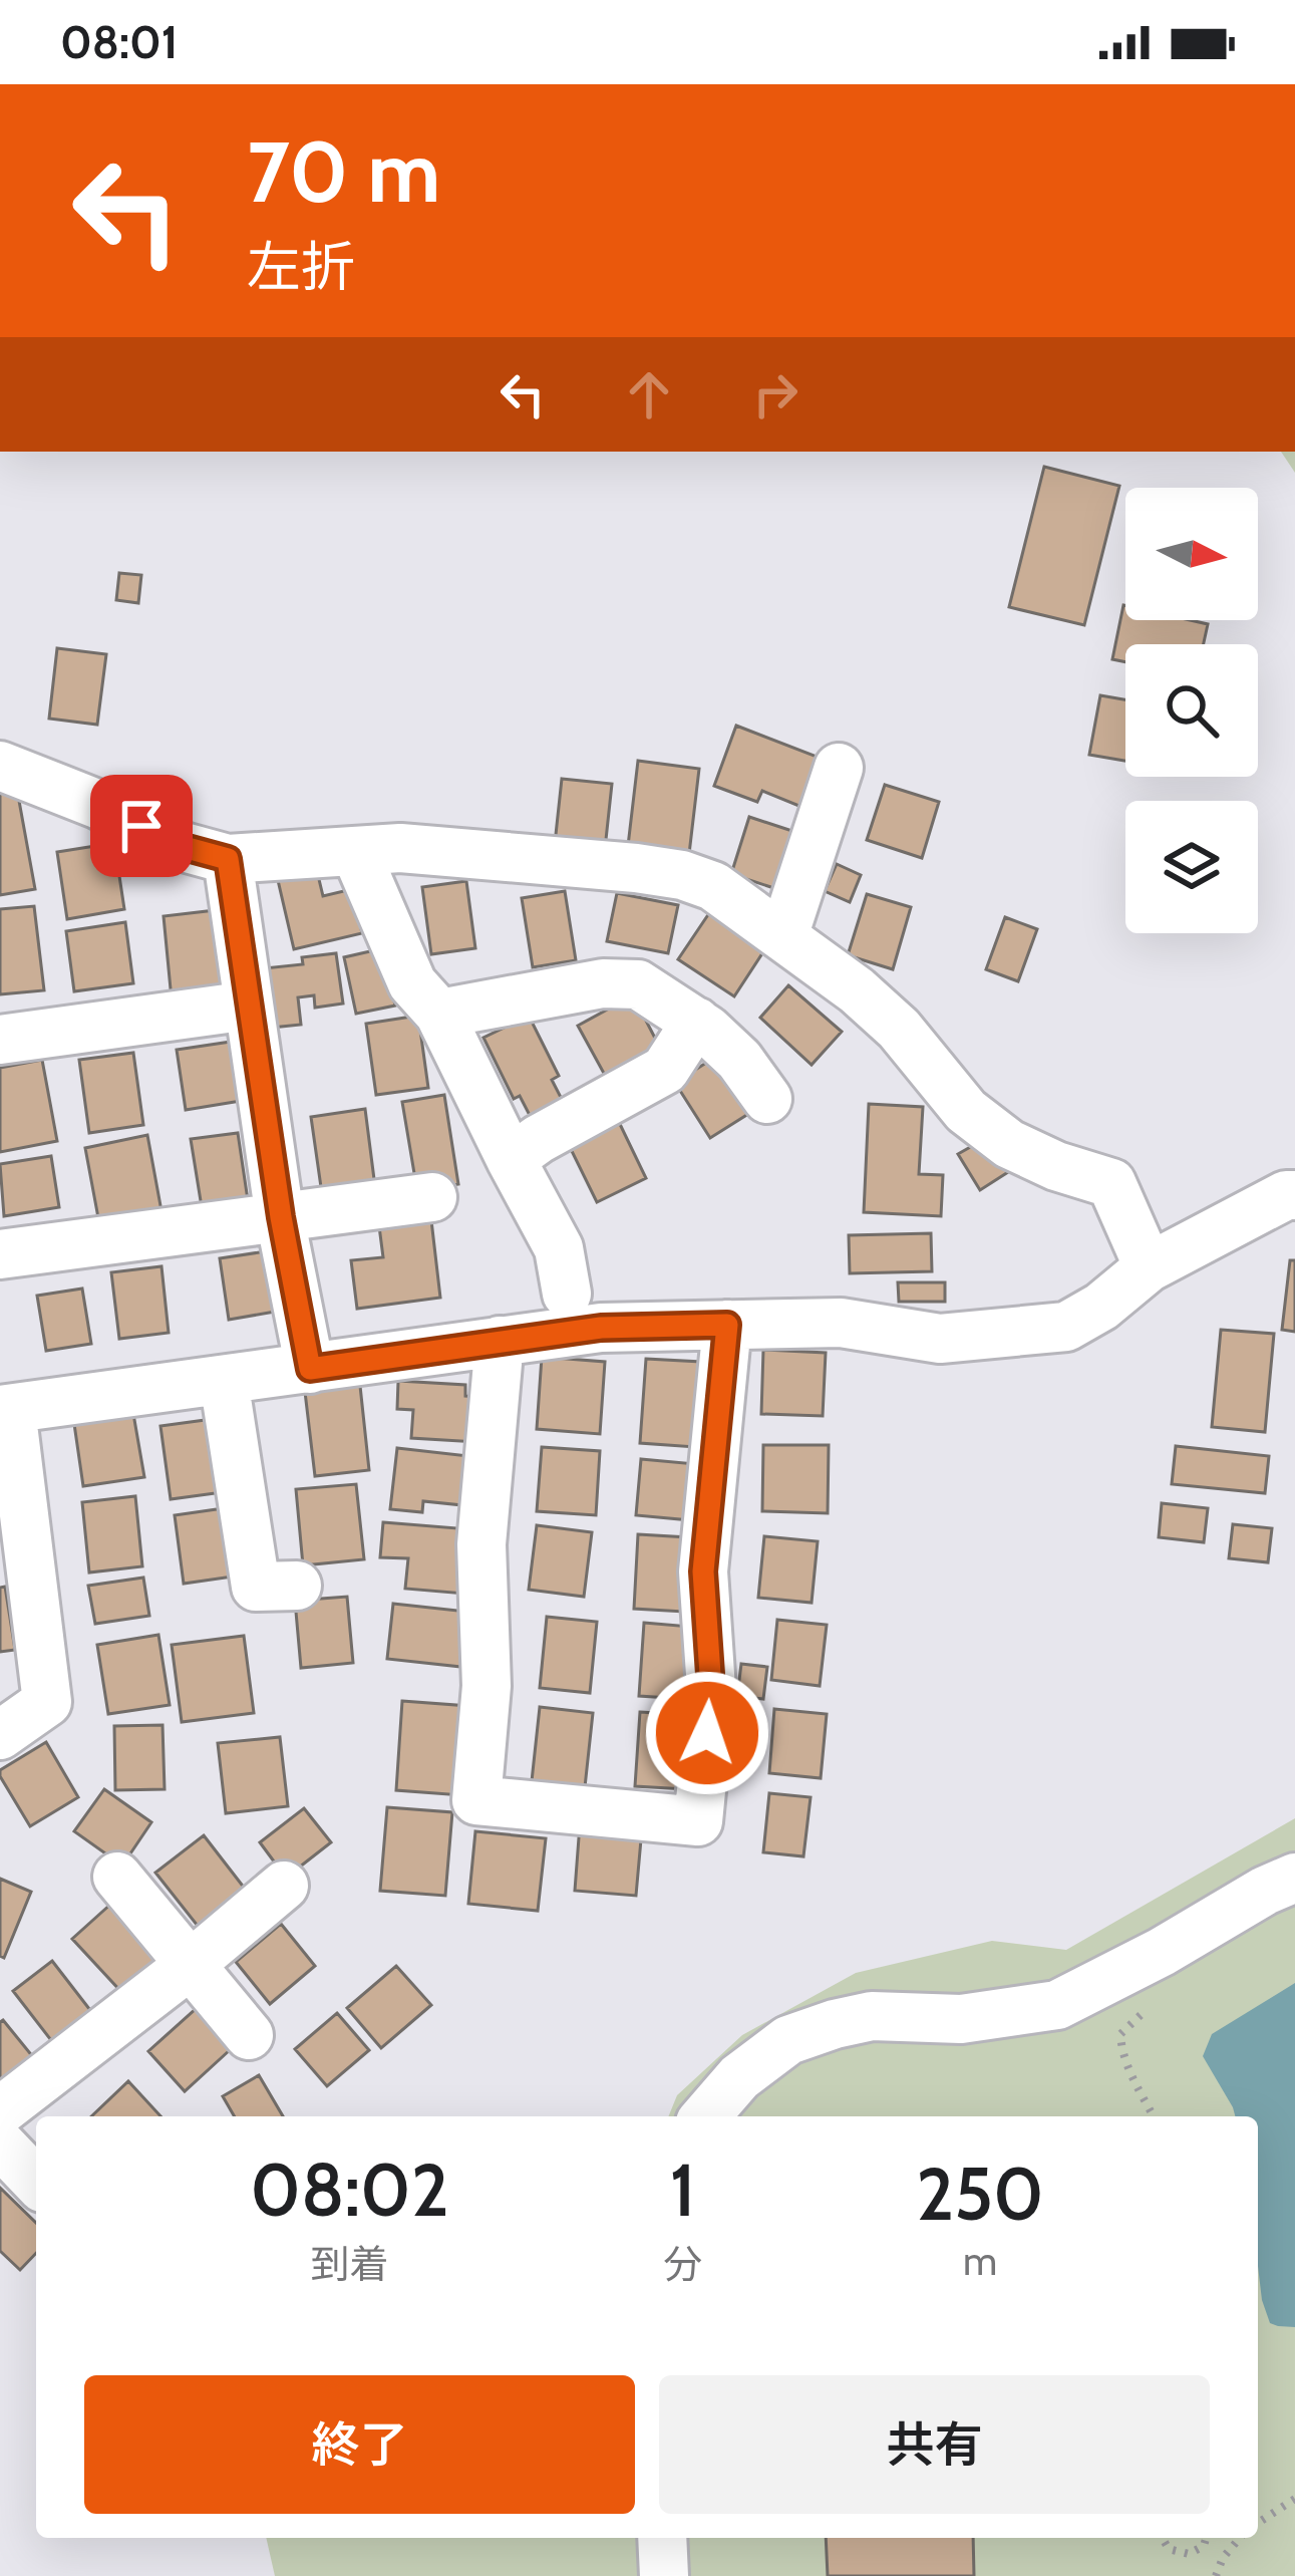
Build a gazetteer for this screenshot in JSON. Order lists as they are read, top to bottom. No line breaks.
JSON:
{"north":"right","page":{"status":"08:01","turn":["70 m","左折"],"eta":["08:02","到着","1","分","250","m"],"buttons":["終了","共有"]}}
